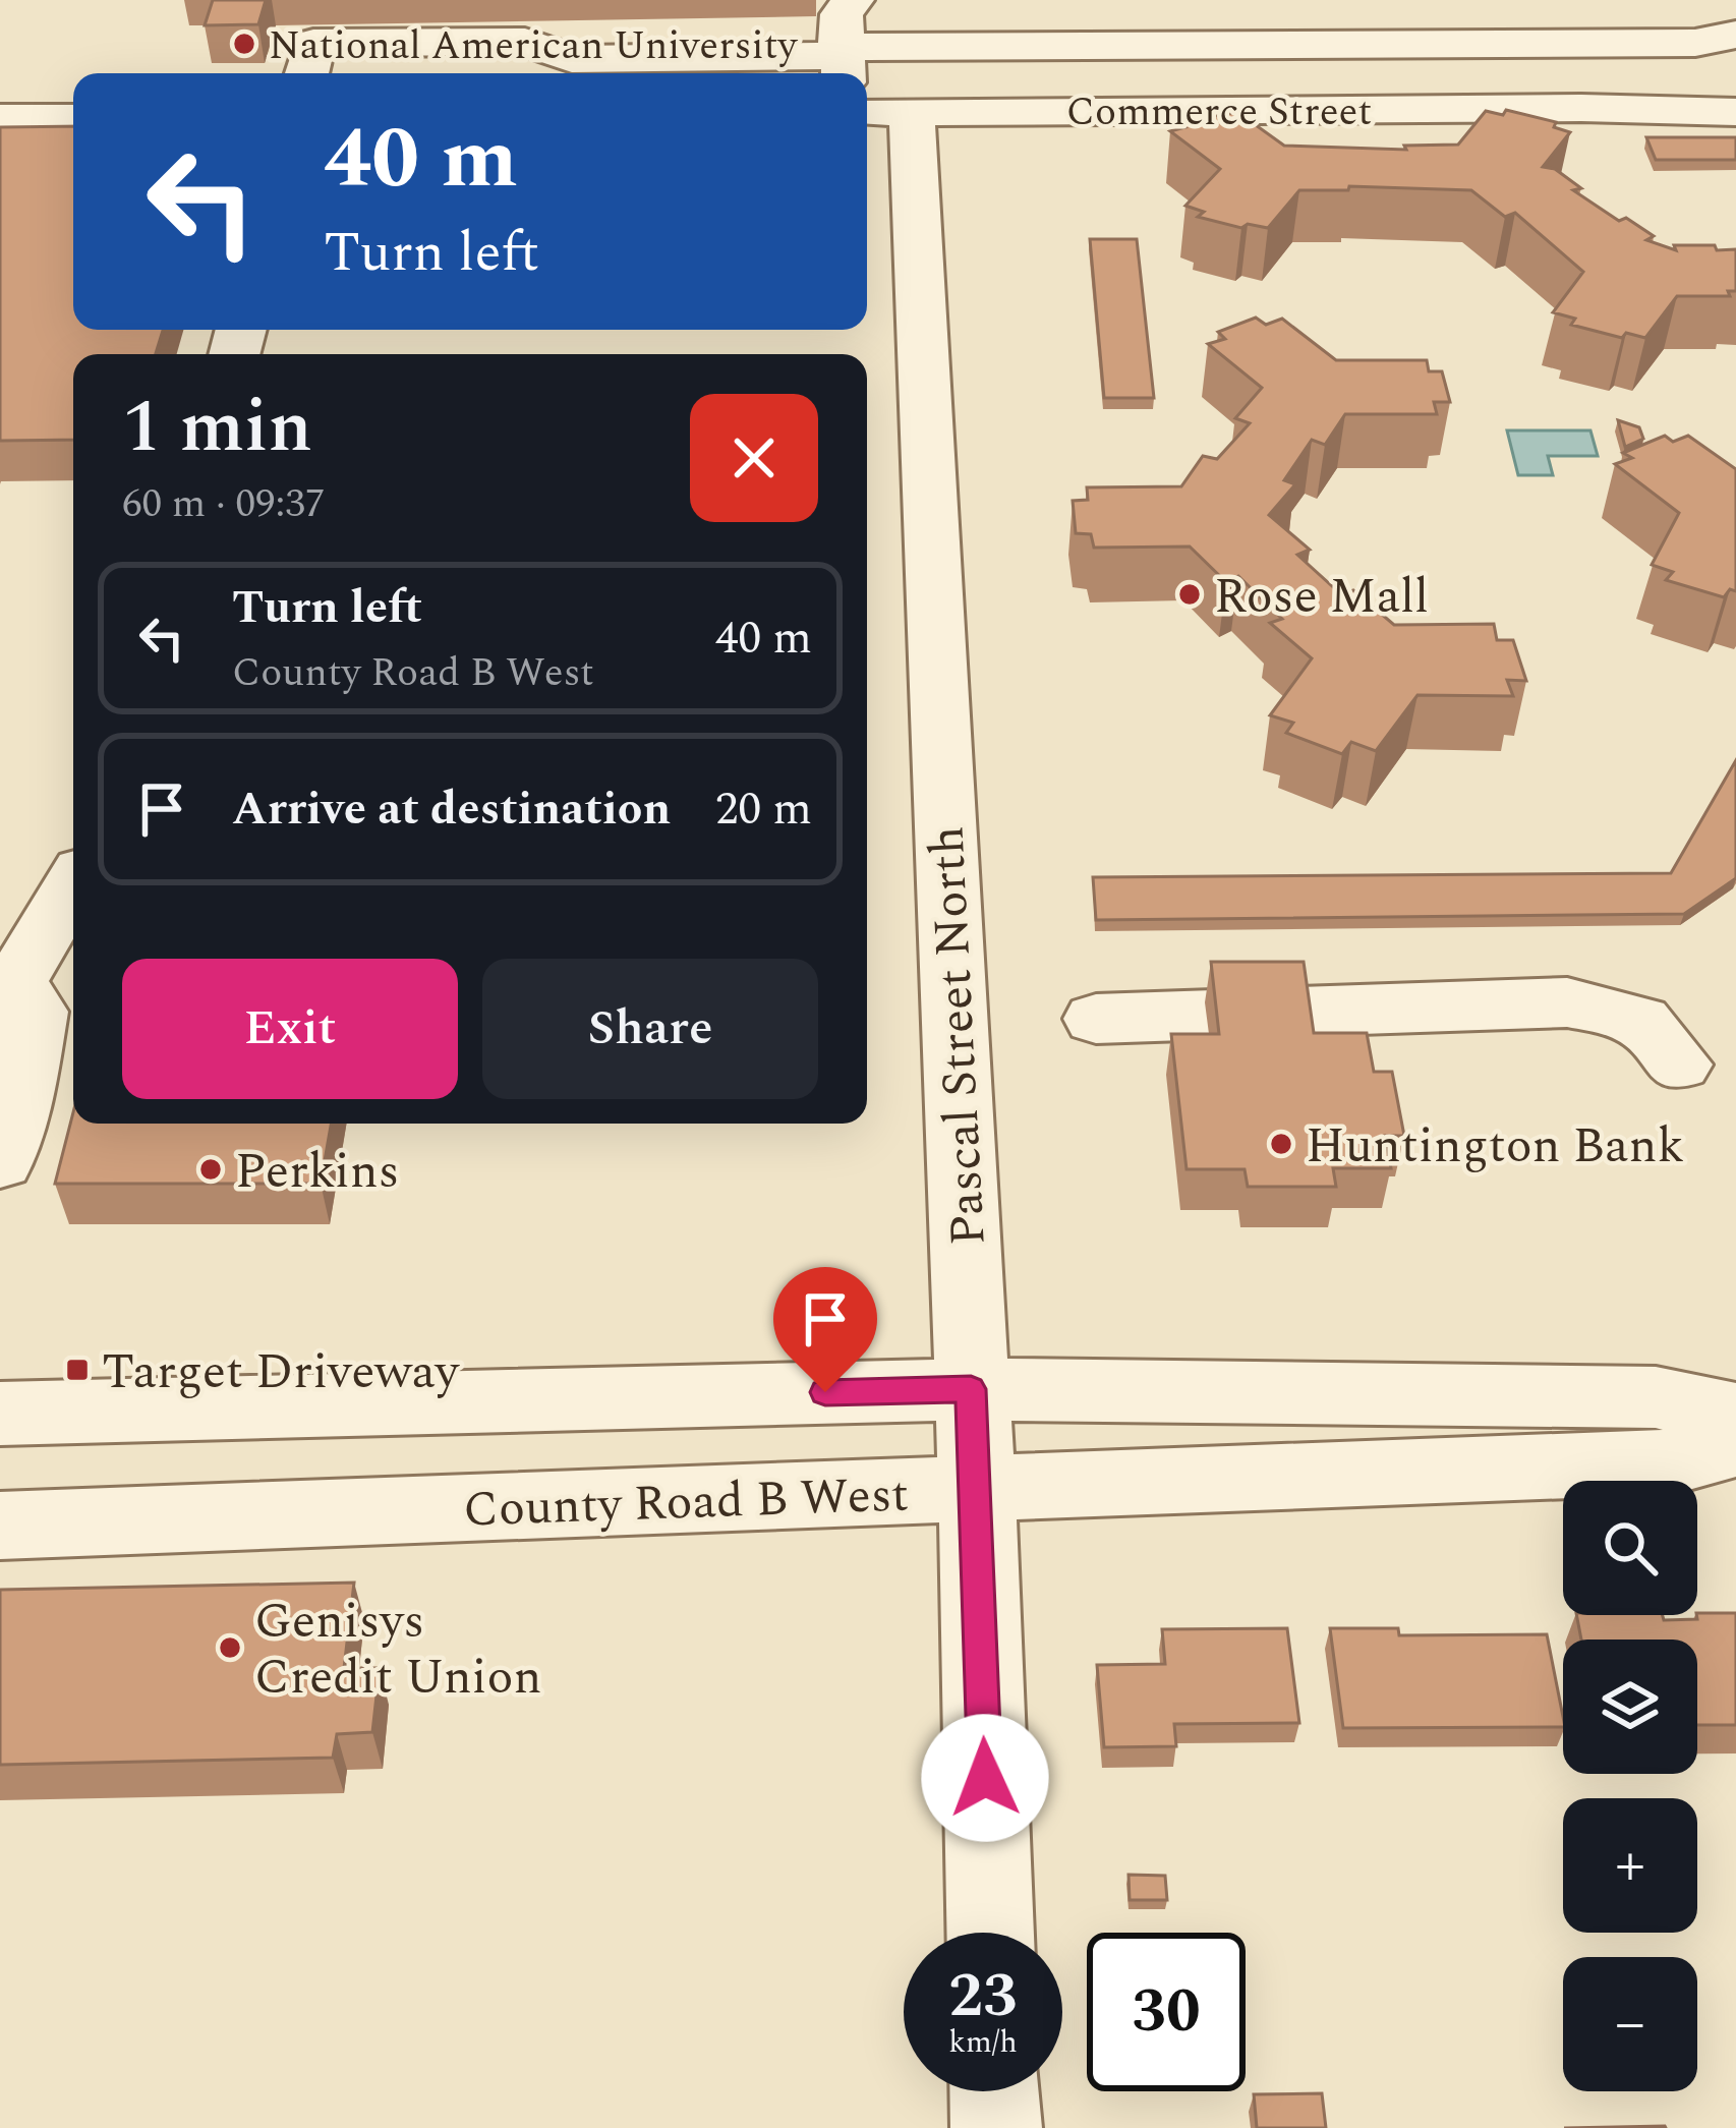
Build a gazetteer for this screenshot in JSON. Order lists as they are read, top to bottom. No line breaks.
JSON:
{"streets":{"street":["Commerce Street","Pascal Street North","County Road B West"]},"crossings":[["Commerce Street","Pascal Street North"],["Pascal Street North","County Road B West"]],"places":{"other":["National American University","Rose Mall","Huntington Bank","Perkins","Genisys Credit Union"],"transit":["Target Driveway"]},"page":{"turn":["40 m","Turn left"],"heading":["1 min","60 m · 09:37"],"list":[{"name":"Turn left","note":"County Road B West","value":"40 m"},{"name":"Arrive at destination","value":"20 m"}],"buttons":["Exit","Share"],"map_buttons":["+","−"],"speed":"23 km/h","limit":"30"}}
